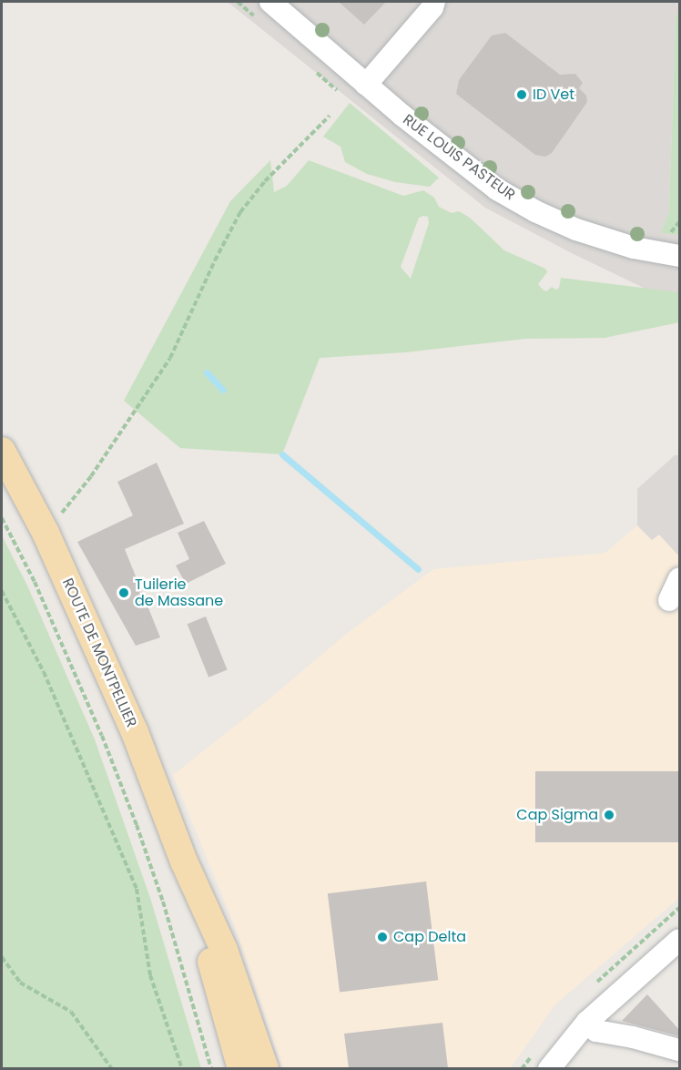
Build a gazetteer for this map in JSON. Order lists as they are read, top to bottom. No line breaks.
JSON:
{"streets":{"main road":["ROUTE DE MONTPELLIER"],"street":["RUE LOUIS PASTEUR"]},"places":["ID Vet","Tuilerie de Massane","Cap Sigma","Cap Delta"]}
